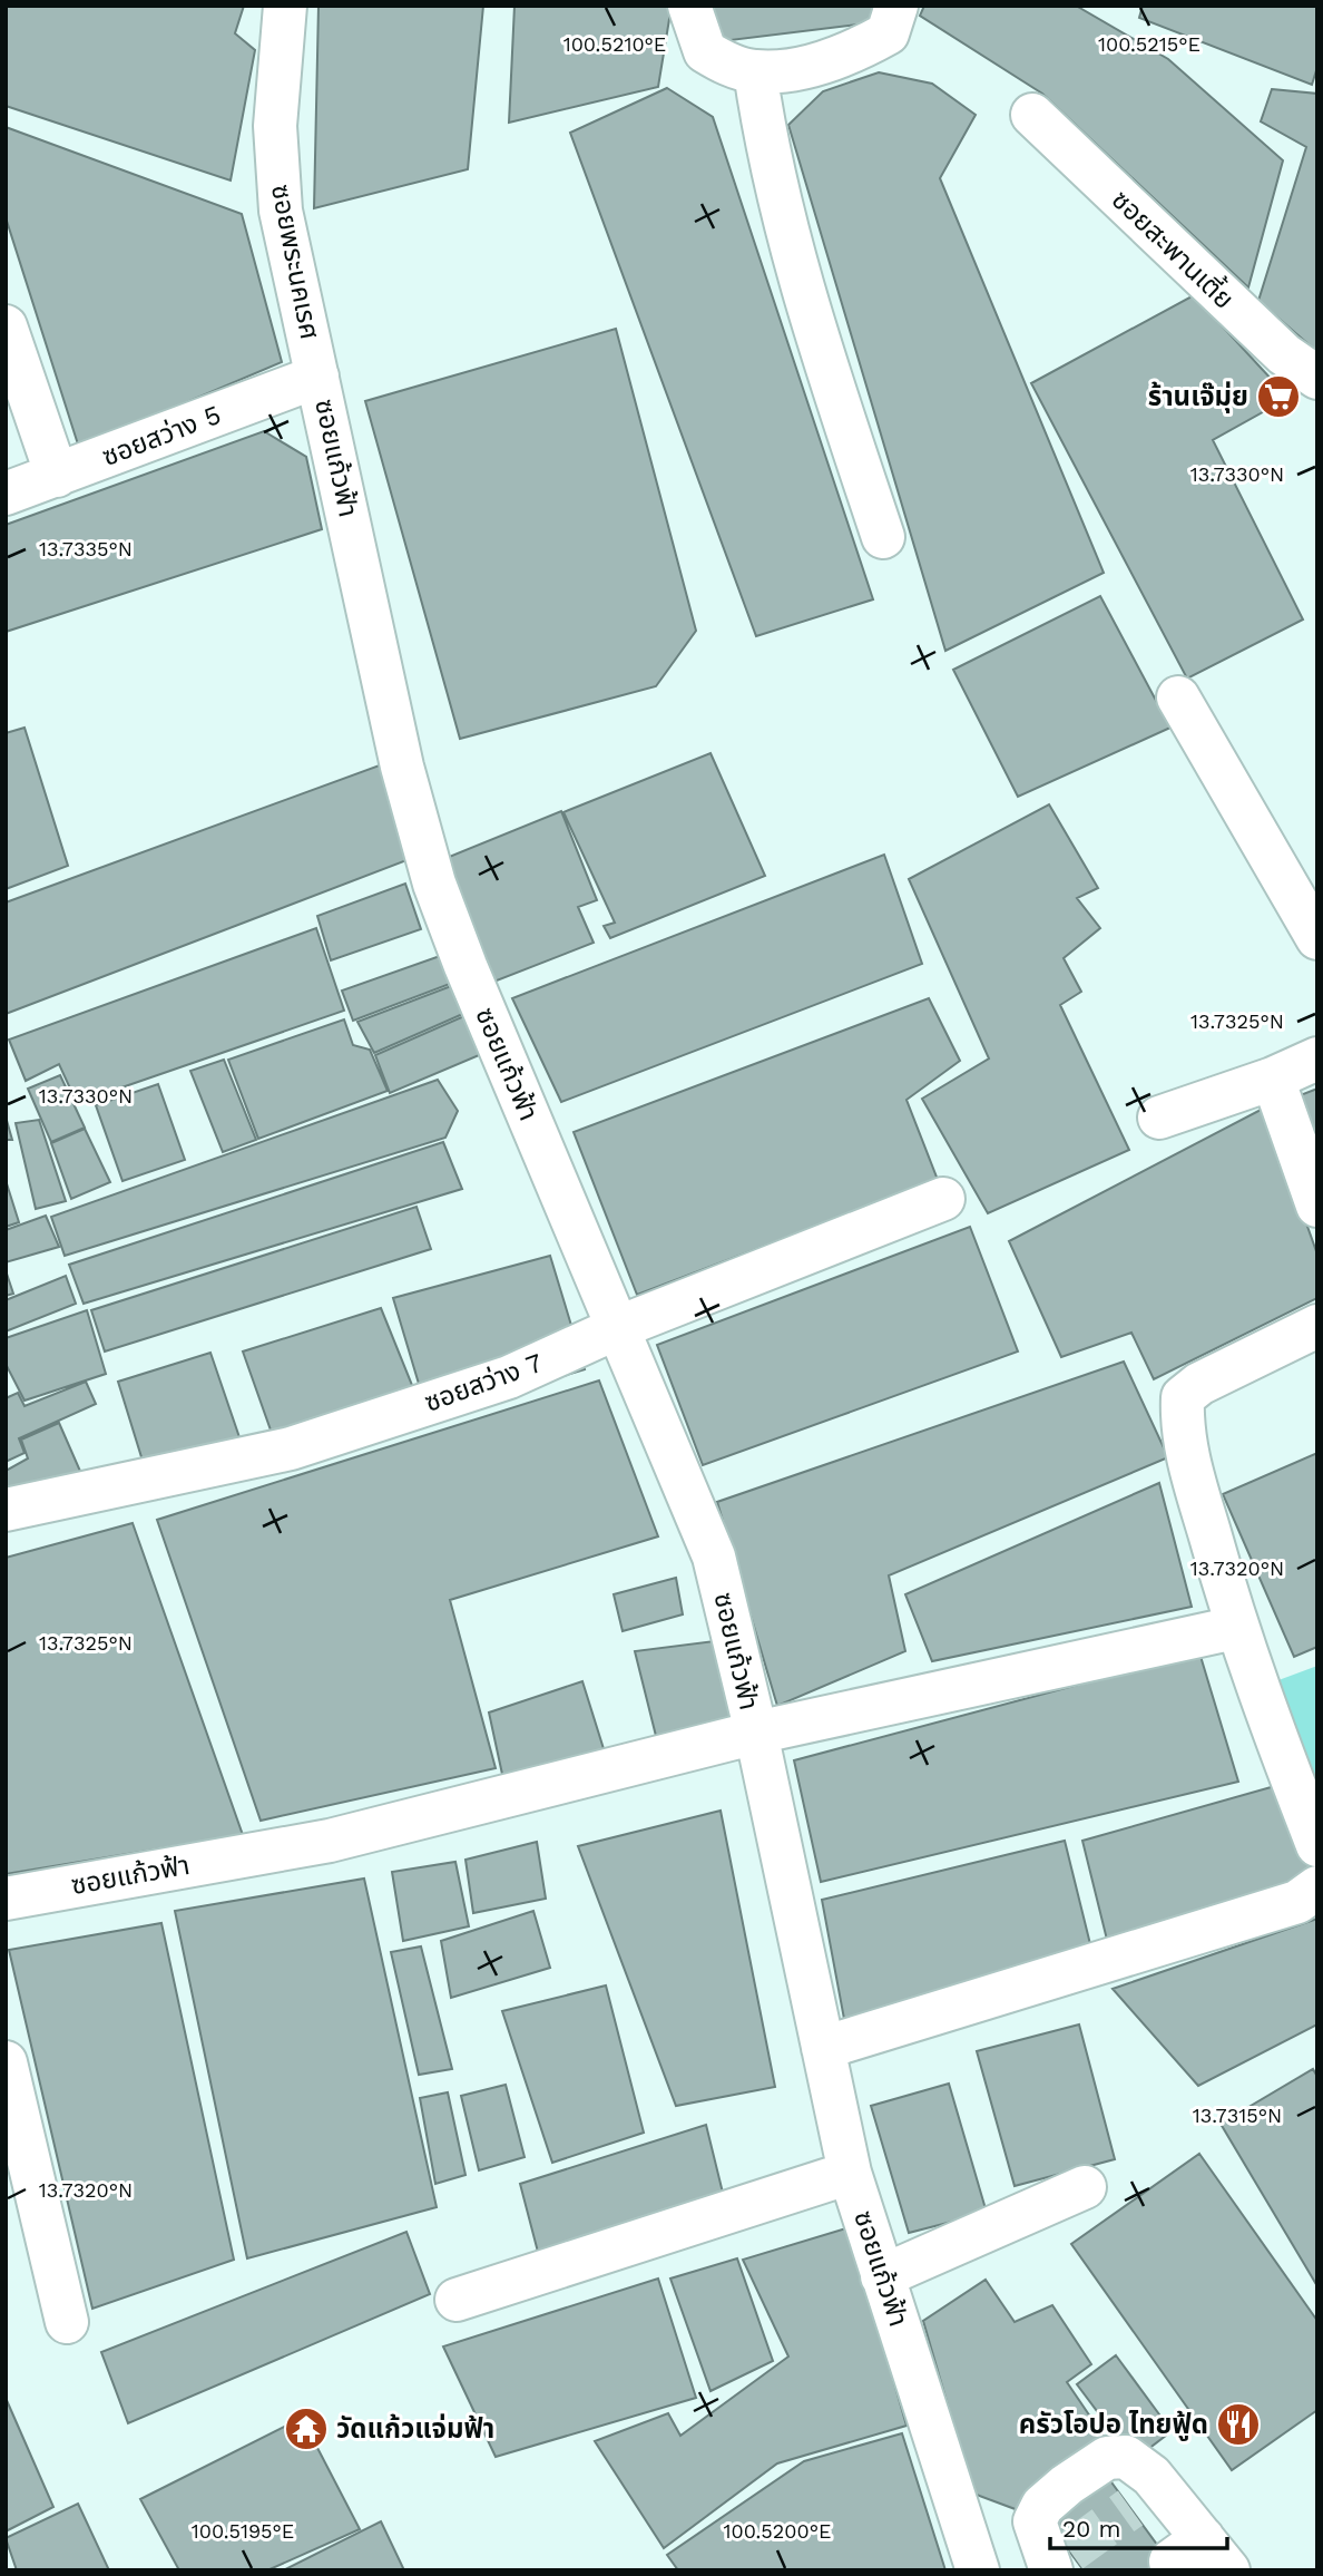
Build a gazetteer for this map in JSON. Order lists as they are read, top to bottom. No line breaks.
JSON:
{"streets":{"street":["ซอยสะพานเตี้ย","ซอยพระนคเรศ","ซอยสว่าง 5","ซอยแก้วฟ้า","ซอยสว่าง 7"]},"crossings":[["ซอยพระนคเรศ","ซอยสว่าง 5"],["ซอยพระนคเรศ","ซอยแก้วฟ้า"],["ซอยสว่าง 5","ซอยแก้วฟ้า"],["ซอยแก้วฟ้า","ซอยสว่าง 7"]],"places":{"supermarket":["ร้านเจ๊มุ่ย"],"restaurant":["ครัวโอปอ ไทยฟู้ด"],"temple":["วัดแก้วแจ่มฟ้า"]},"scale_bar":"20 m","coordinates":["100.5210°E","100.5215°E","13.7330°N","13.7335°N","13.7325°N","13.7320°N","13.7315°N","100.5195°E","100.5200°E"]}
